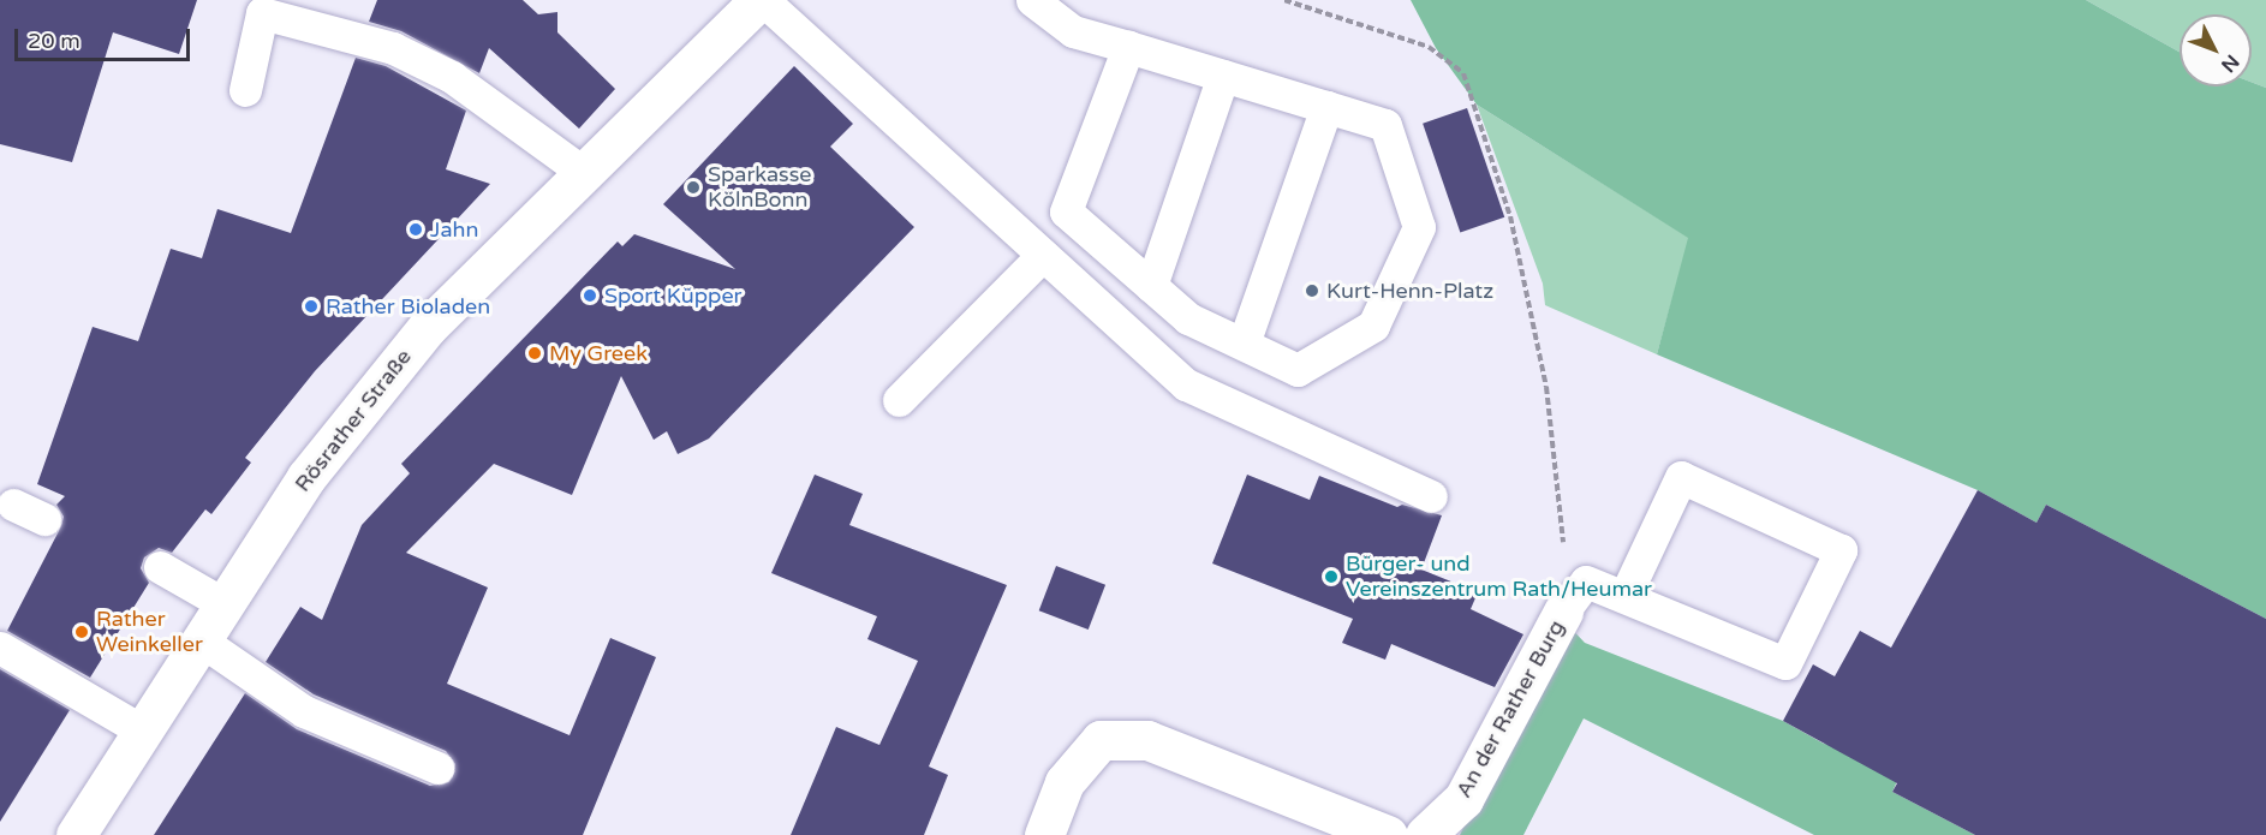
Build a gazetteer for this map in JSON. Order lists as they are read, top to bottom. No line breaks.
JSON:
{"streets":{"main road":["Rösrather Straße","An der Rather Burg"]},"places":["Sparkasse KölnBonn","Jahn","Kurt-Henn-Platz","Sport Küpper","Rather Bioladen","My Greek","Bürger- und Vereinszentrum Rath/Heumar","Rather Weinkeller"],"scale_bar":"20 m","north":"bottom right"}
